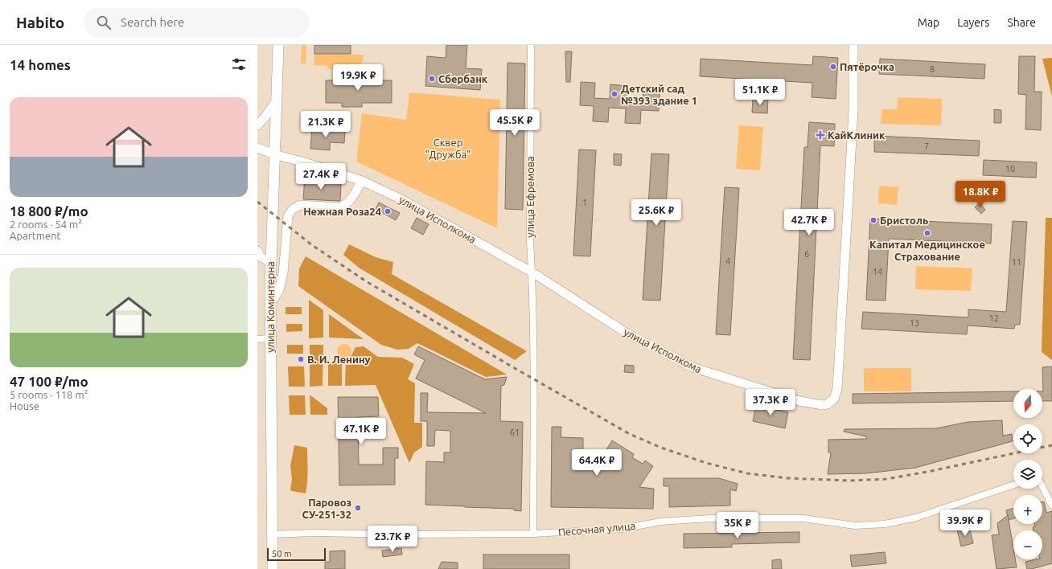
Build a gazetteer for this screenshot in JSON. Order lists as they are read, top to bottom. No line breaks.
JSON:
{"streets":{"main road":["улица Коминтерна"],"street":["улица Ефремова","улица Исполкома","Песочная улица"]},"crossings":[["улица Ефремова","улица Исполкома"],["улица Ефремова","Песочная улица"],["улица Исполкома","улица Коминтерна"],["улица Коминтерна","Песочная улица"]],"parks":["Сквер \"Дружба\""],"places":{"other":["Пятёрочка","Сбербанк","Детский сад №393 здание 1","Нежная Роза24","Бристоль","Капитал Медицинское Страхование","В. И. Ленину","Паровоз СУ-251-32"],"health":["КайКлиник"]},"house_numbers":["8","7","10","1","6","4","11","14","12","13","61"],"scale_bar":"50 m","north":"bottom","page":{"header":"Habito","search":"Search here","nav":["Map","Layers","Share"],"heading":"14 homes","price":["19.9K ₽","51.1K ₽","45.5K ₽","21.3K ₽","27.4K ₽","18.8K ₽","25.6K ₽","42.7K ₽","37.3K ₽","47.1K ₽","64.4K ₽","39.9K ₽","35K ₽","23.7K ₽"],"list":[{"name":"18 800 ₽/mo","note":"2 rooms · 54 m² · Apartment"},{"name":"47 100 ₽/mo","note":"5 rooms · 118 m² · House"}],"map_buttons":["+","−"],"scale":"50 m"}}
